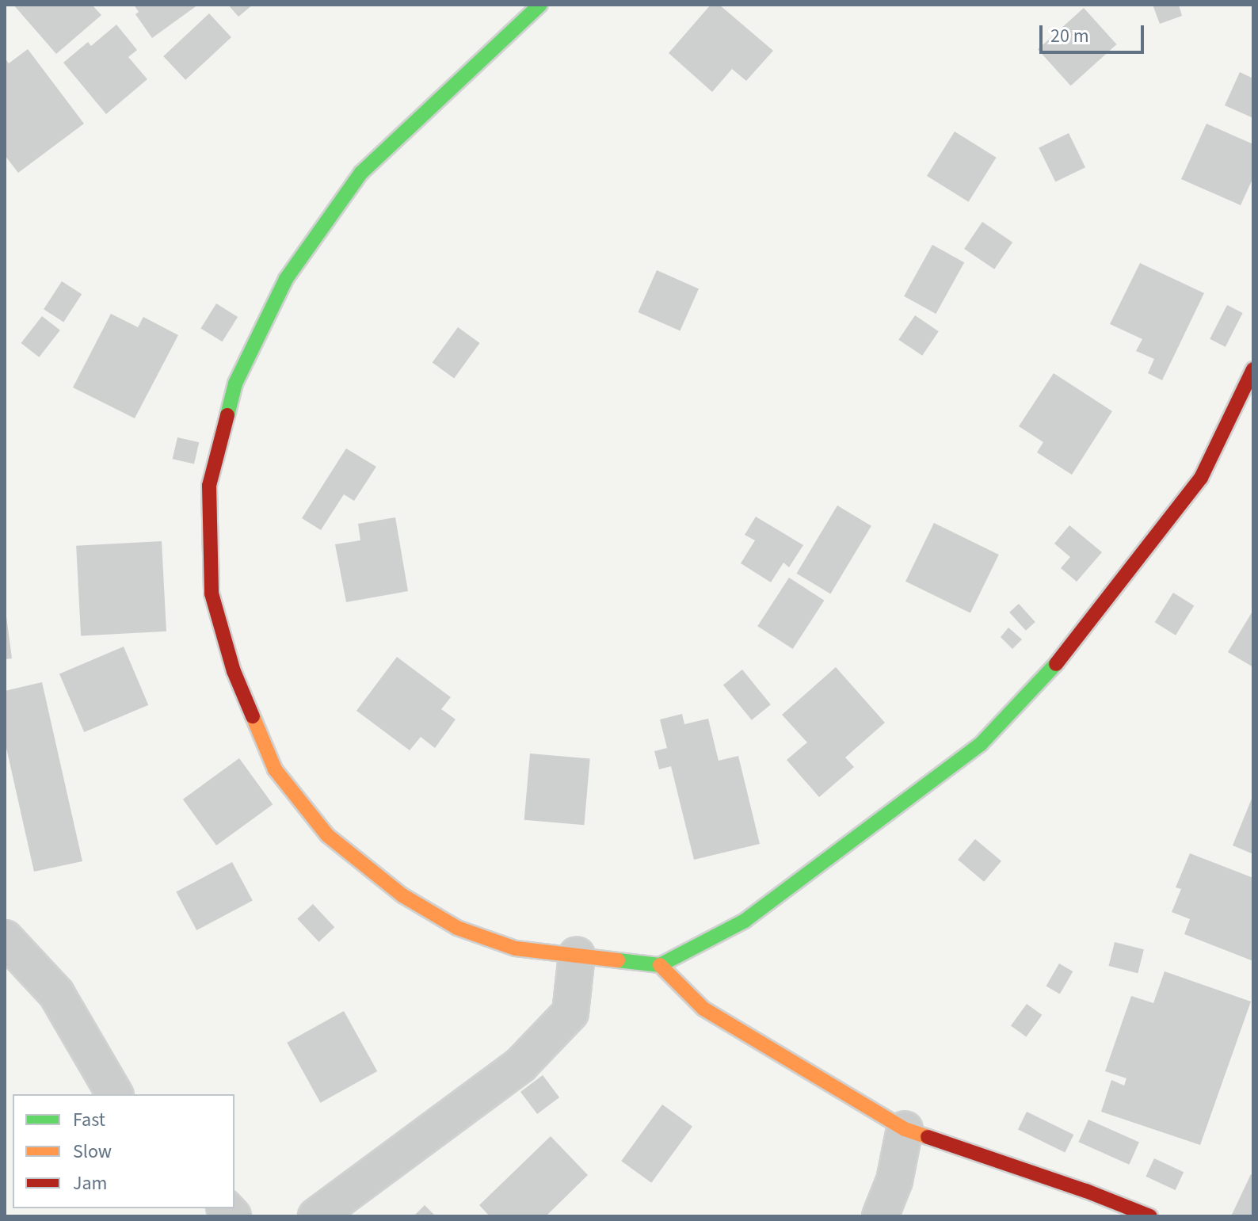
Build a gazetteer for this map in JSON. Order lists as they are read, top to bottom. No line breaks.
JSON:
{"legend":["Fast","Slow","Jam"],"scale_bar":"20 m"}
